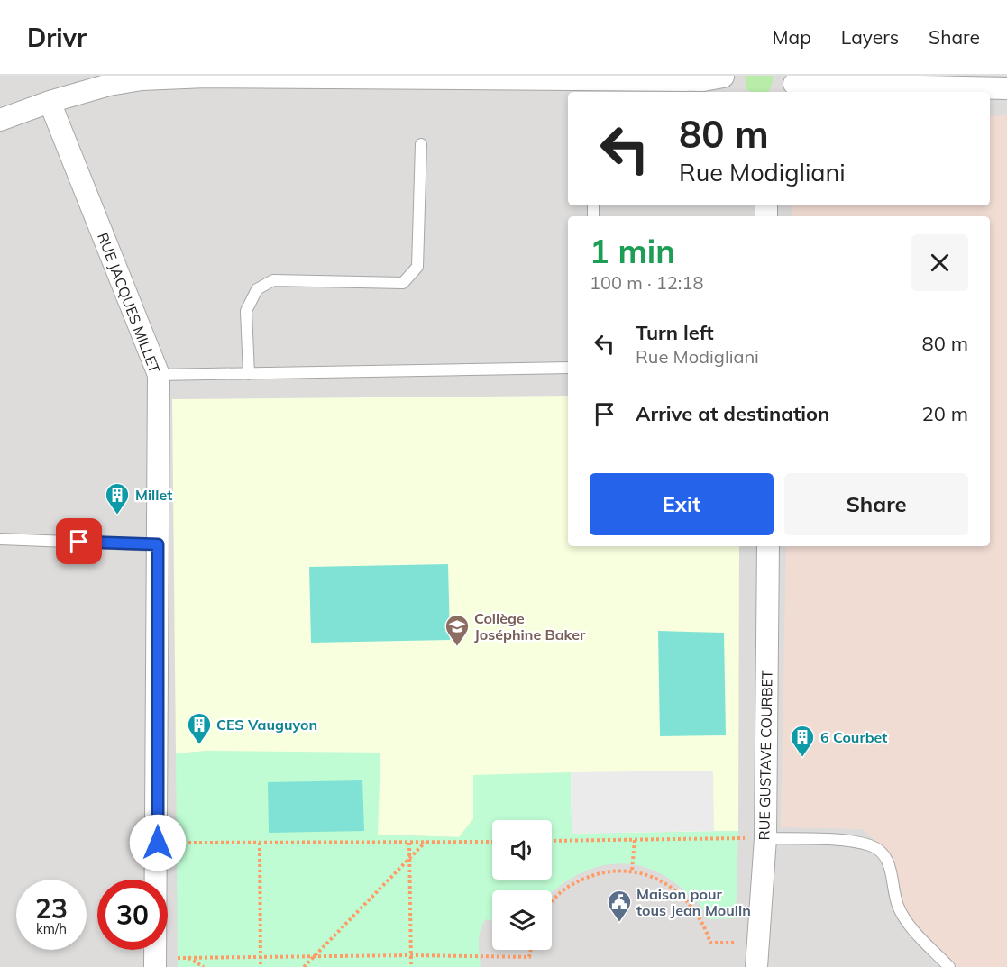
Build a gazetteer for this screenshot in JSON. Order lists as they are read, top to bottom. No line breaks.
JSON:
{"streets":{"street":["RUE JACQUES MILLET","RUE GUSTAVE COURBET"]},"places":{"building":["Millet","CES Vauguyon","6 Courbet"],"school or university":["Collège Joséphine Baker"],"public building":["Maison pour tous Jean Moulin"]},"page":{"header":"Drivr","nav":["Map","Layers","Share"],"turn":["80 m","Rue Modigliani"],"heading":["1 min","100 m · 12:18"],"list":[{"name":"Turn left","note":"Rue Modigliani","value":"80 m"},{"name":"Arrive at destination","value":"20 m"}],"buttons":["Exit","Share"],"speed":"23 km/h","limit":"30"}}
